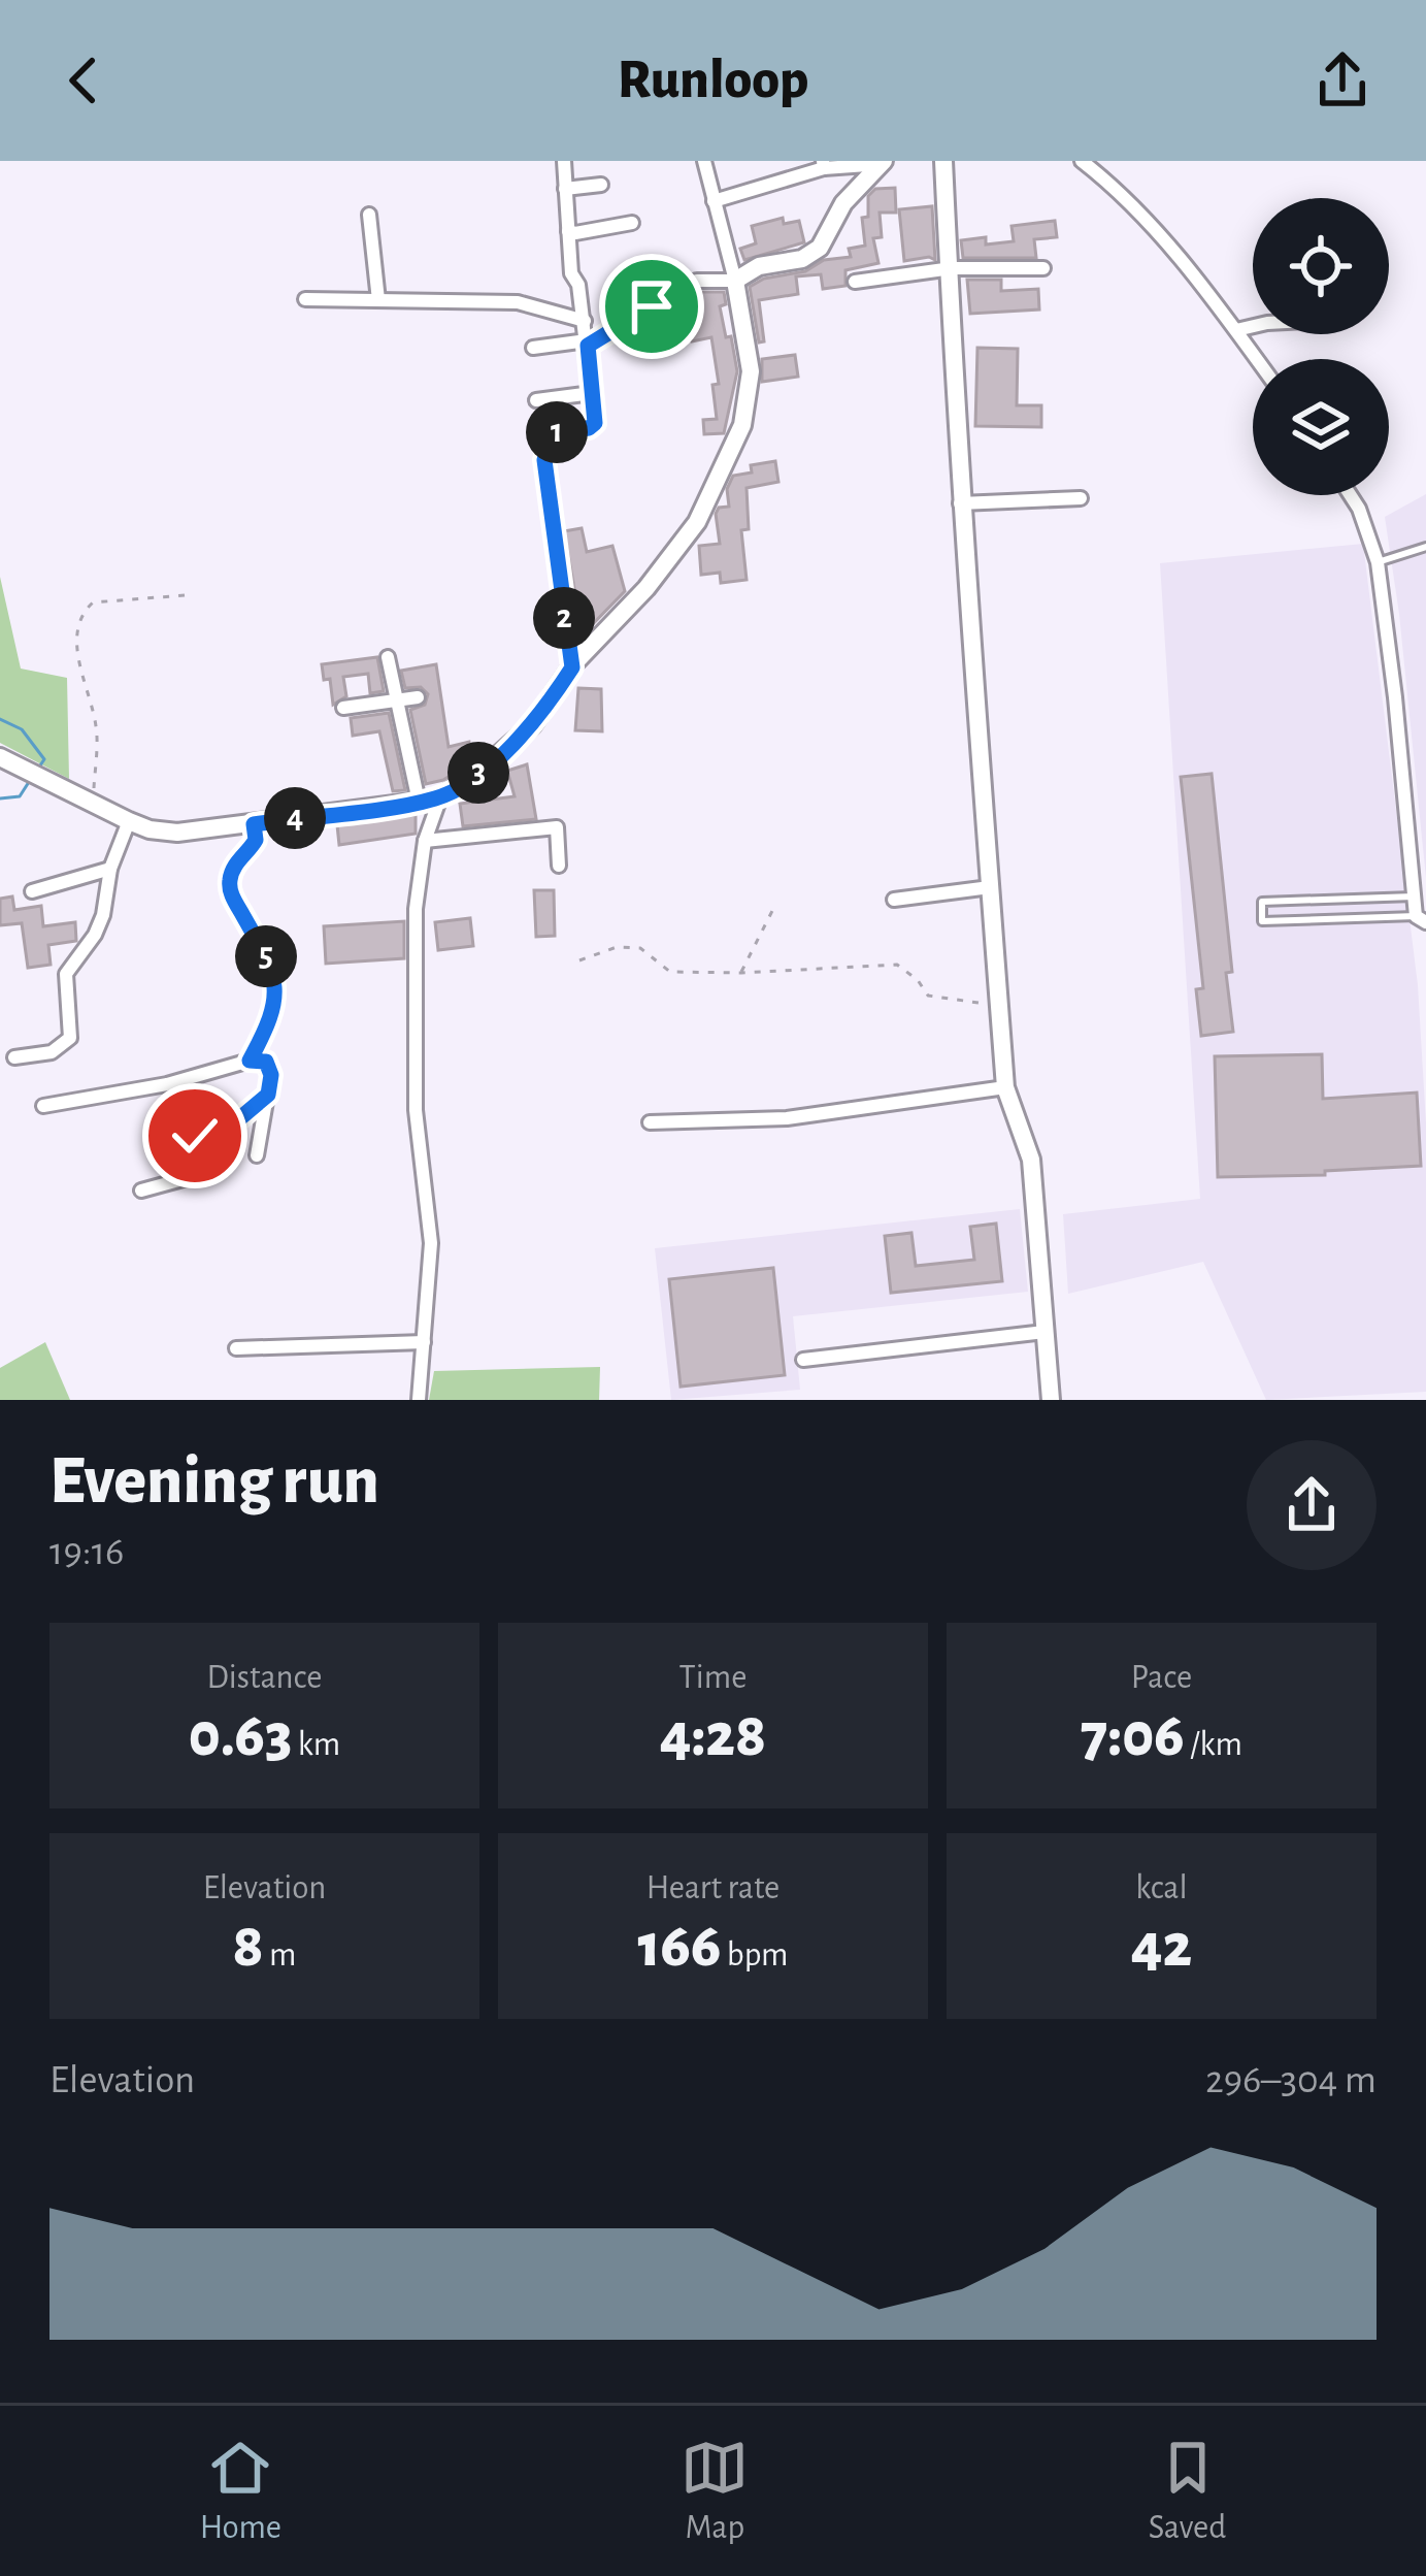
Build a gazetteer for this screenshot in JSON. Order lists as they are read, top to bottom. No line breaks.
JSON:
{"page":{"header":"Runloop","pins":["1","2","3","4","5"],"heading":["Evening run","19:16"],"stats":[["Distance","0.63 km"],["Time","4:28"],["Pace","7:06 /km"],["Elevation","8 m"],["Heart rate","166 bpm"],["kcal","42"]],"chart":["Elevation","296–304 m"],"tabs":["Home","Map","Saved"]}}
